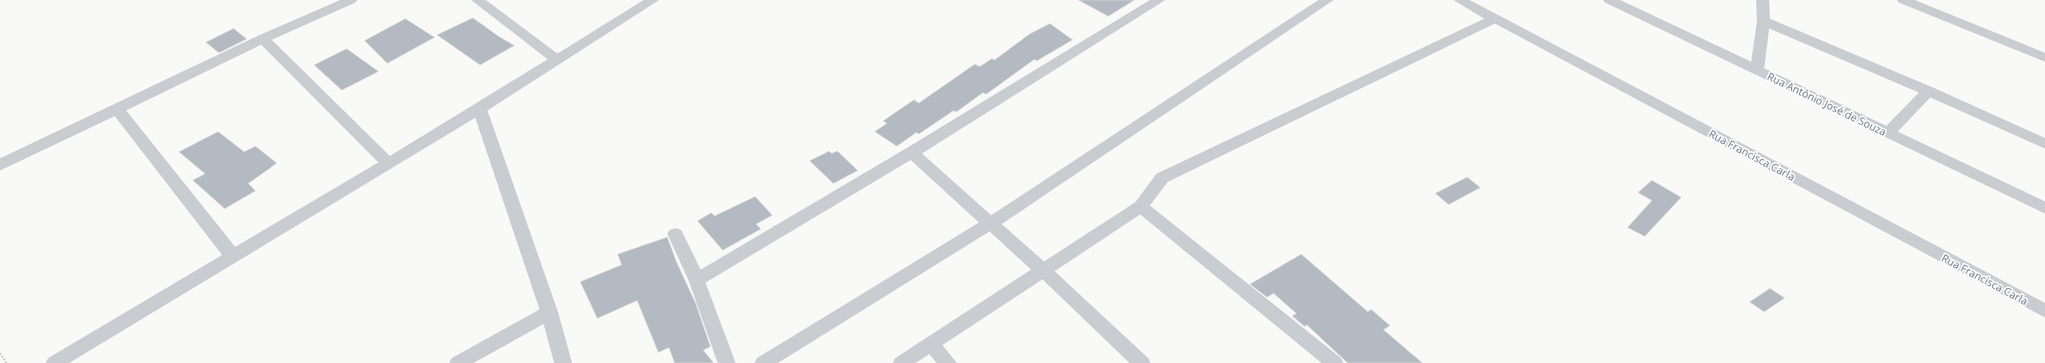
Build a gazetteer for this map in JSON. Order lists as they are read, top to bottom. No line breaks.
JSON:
{"streets":{"street":["Rua Antônio José de Souza","Rua Francisca Carla"]}}
